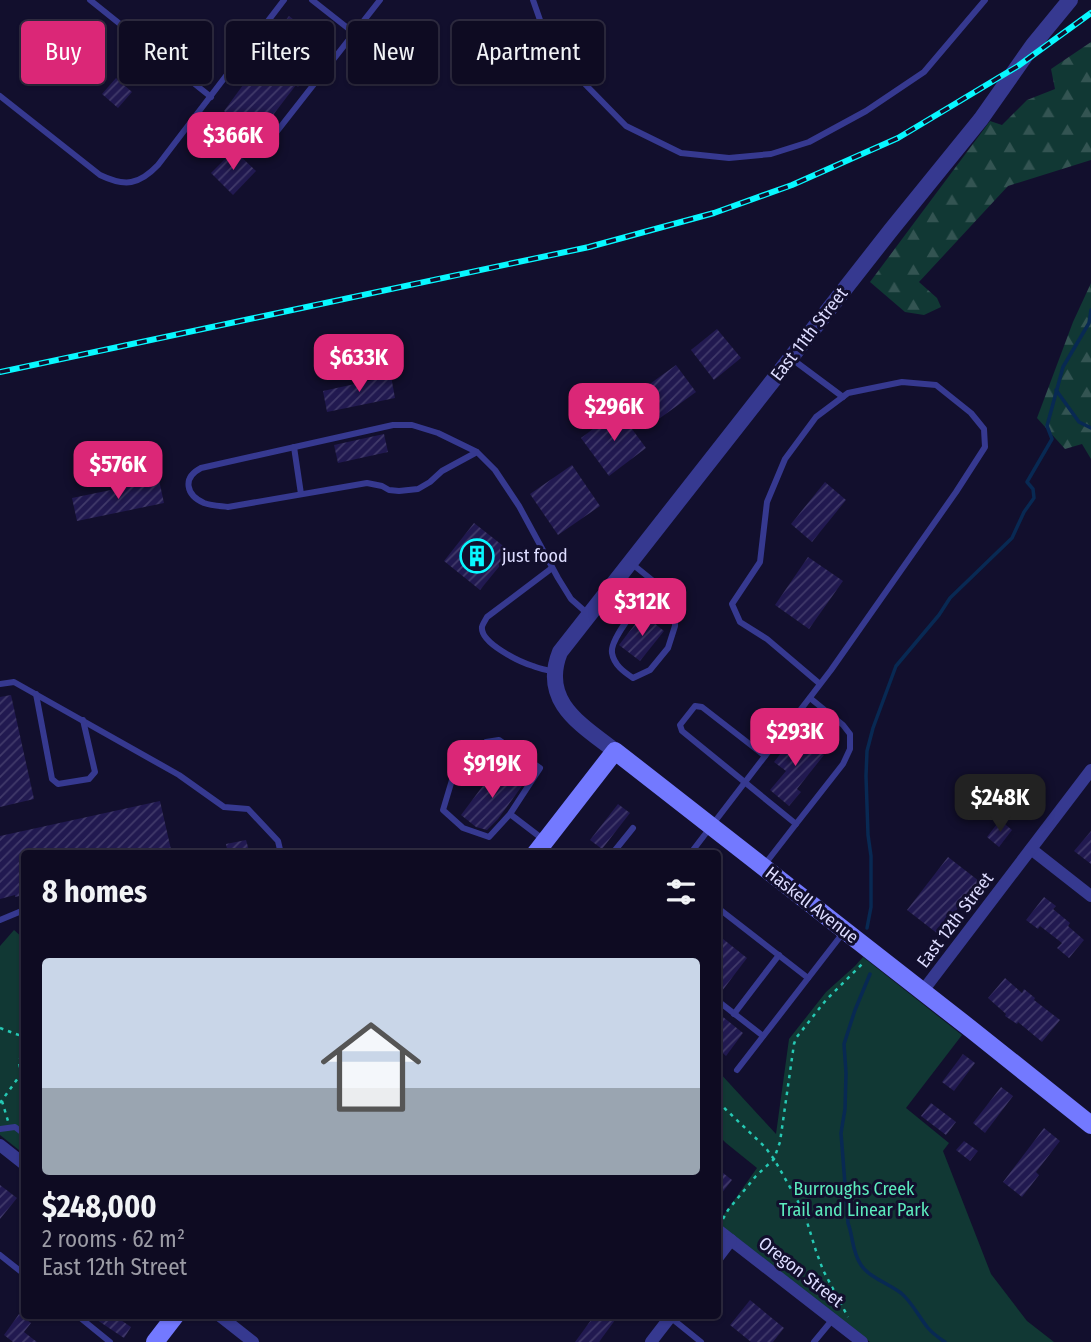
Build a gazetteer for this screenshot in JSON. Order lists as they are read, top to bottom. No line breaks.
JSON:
{"streets":{"main road":["Haskell Avenue"],"street":["East 11th Street","East 12th Street","Oregon Street"]},"crossings":[["East 11th Street","Haskell Avenue"],["Haskell Avenue","East 12th Street"]],"parks":["Burroughs Creek Trail and Linear Park"],"places":{"building":["just food"]},"page":{"chip":["Buy","Rent","Filters","New","Apartment"],"price":["$366K","$633K","$296K","$576K","$312K","$293K","$919K","$248K"],"heading":"8 homes","list":[{"name":"$248,000","note":"2 rooms · 62 m² · East 12th Street"}]}}
